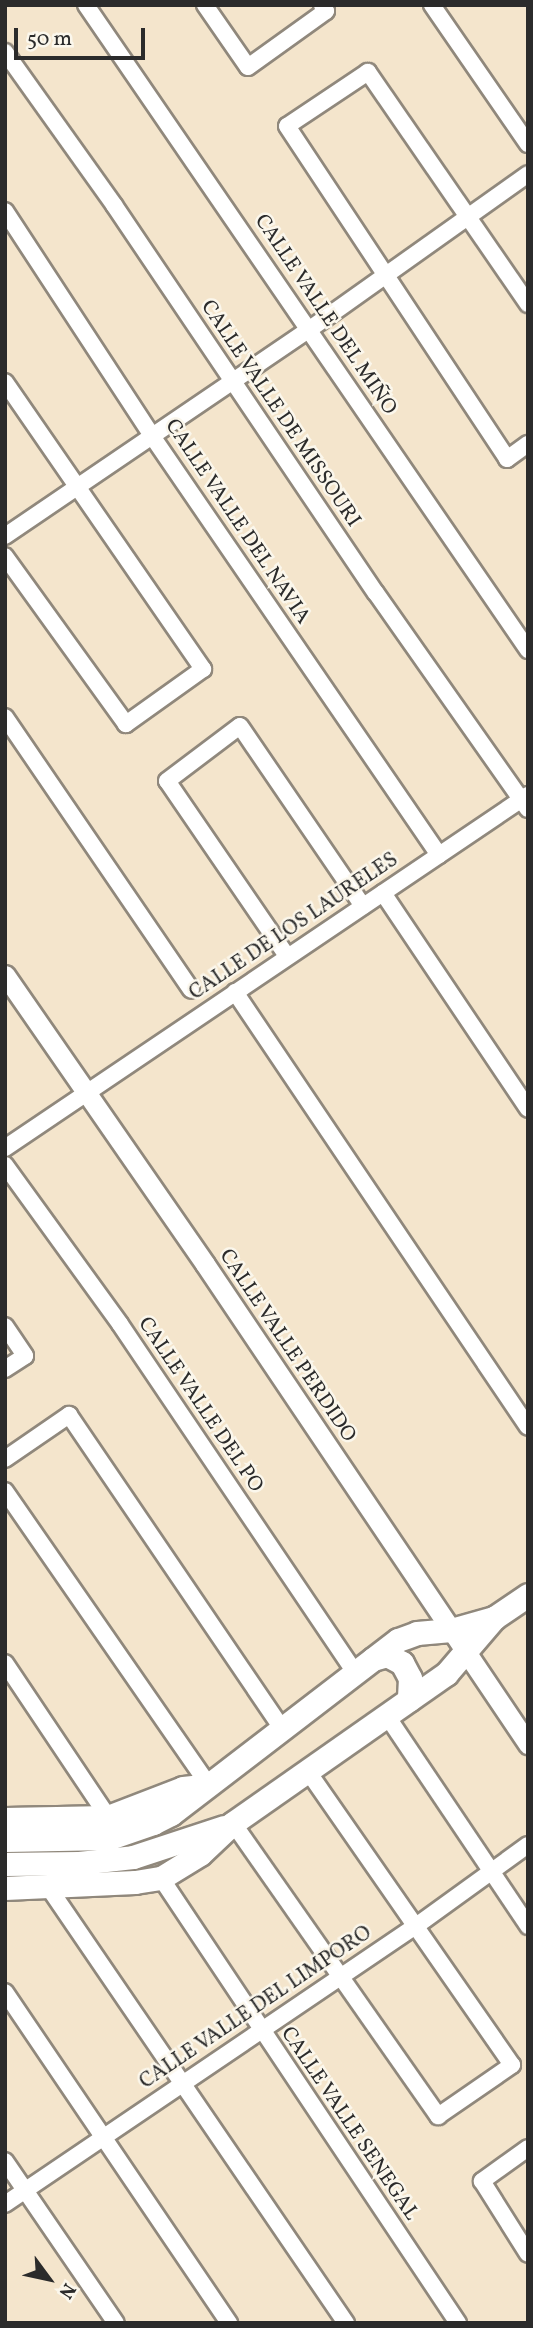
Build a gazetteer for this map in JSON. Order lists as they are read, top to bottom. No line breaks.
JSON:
{"streets":{"street":["CALLE VALLE DEL MIÑO","CALLE VALLE DE MISSOURI","CALLE VALLE DEL NAVIA","CALLE DE LOS LAURELES","CALLE VALLE PERDIDO","CALLE VALLE DEL PO","CALLE VALLE DEL LIMPORO","CALLE VALLE SENEGAL"]},"crossings":[["CALLE VALLE DE MISSOURI","CALLE DE LOS LAURELES"],["CALLE VALLE DEL NAVIA","CALLE DE LOS LAURELES"],["CALLE DE LOS LAURELES","CALLE VALLE PERDIDO"],["CALLE VALLE DEL LIMPORO","CALLE VALLE SENEGAL"]],"scale_bar":"50 m","north":"bottom right"}
